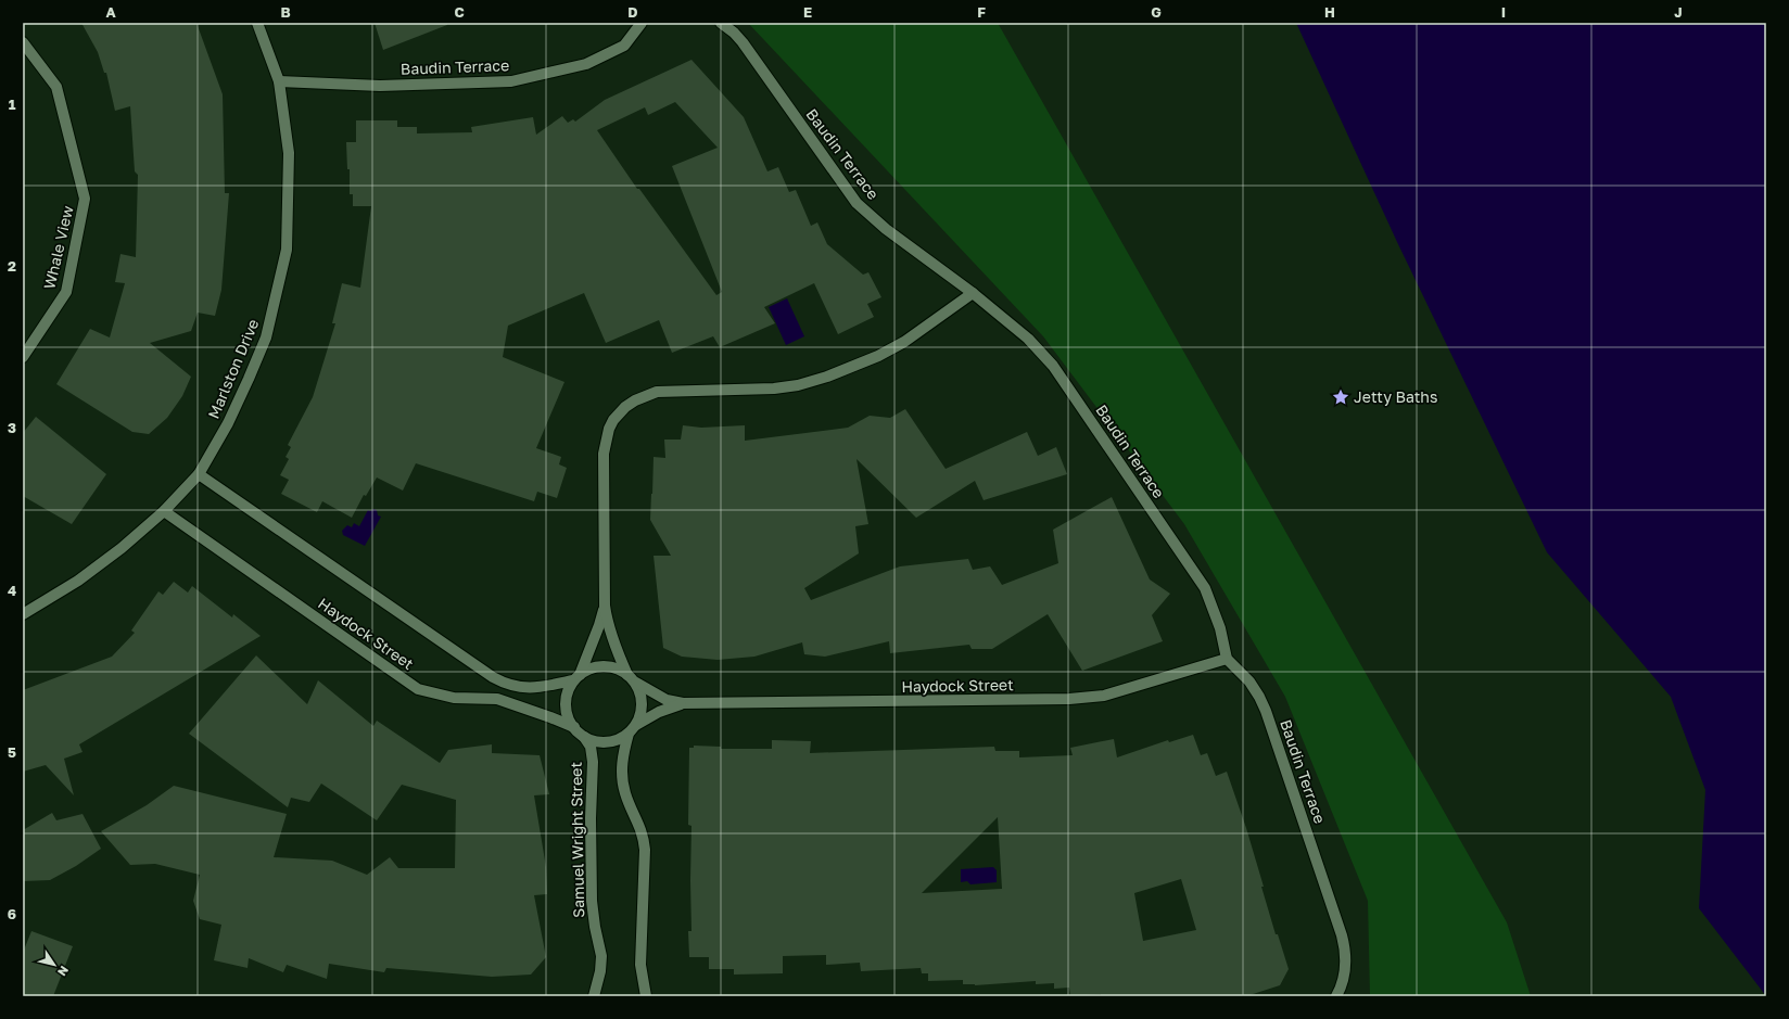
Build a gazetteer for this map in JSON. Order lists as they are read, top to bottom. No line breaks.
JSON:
{"streets":{"street":["Baudin Terrace","Whale View","Marlston Drive","Haydock Street","Samuel Wright Street"]},"crossings":[["Baudin Terrace","Marlston Drive"],["Baudin Terrace","Haydock Street"],["Marlston Drive","Haydock Street"],["Haydock Street","Samuel Wright Street"]],"places":{"place":["Jetty Baths"]},"north":"bottom right","grid":{"columns":["A","B","C","D","E","F","G","H","I","J"],"rows":["1","2","3","4","5","6"]}}
